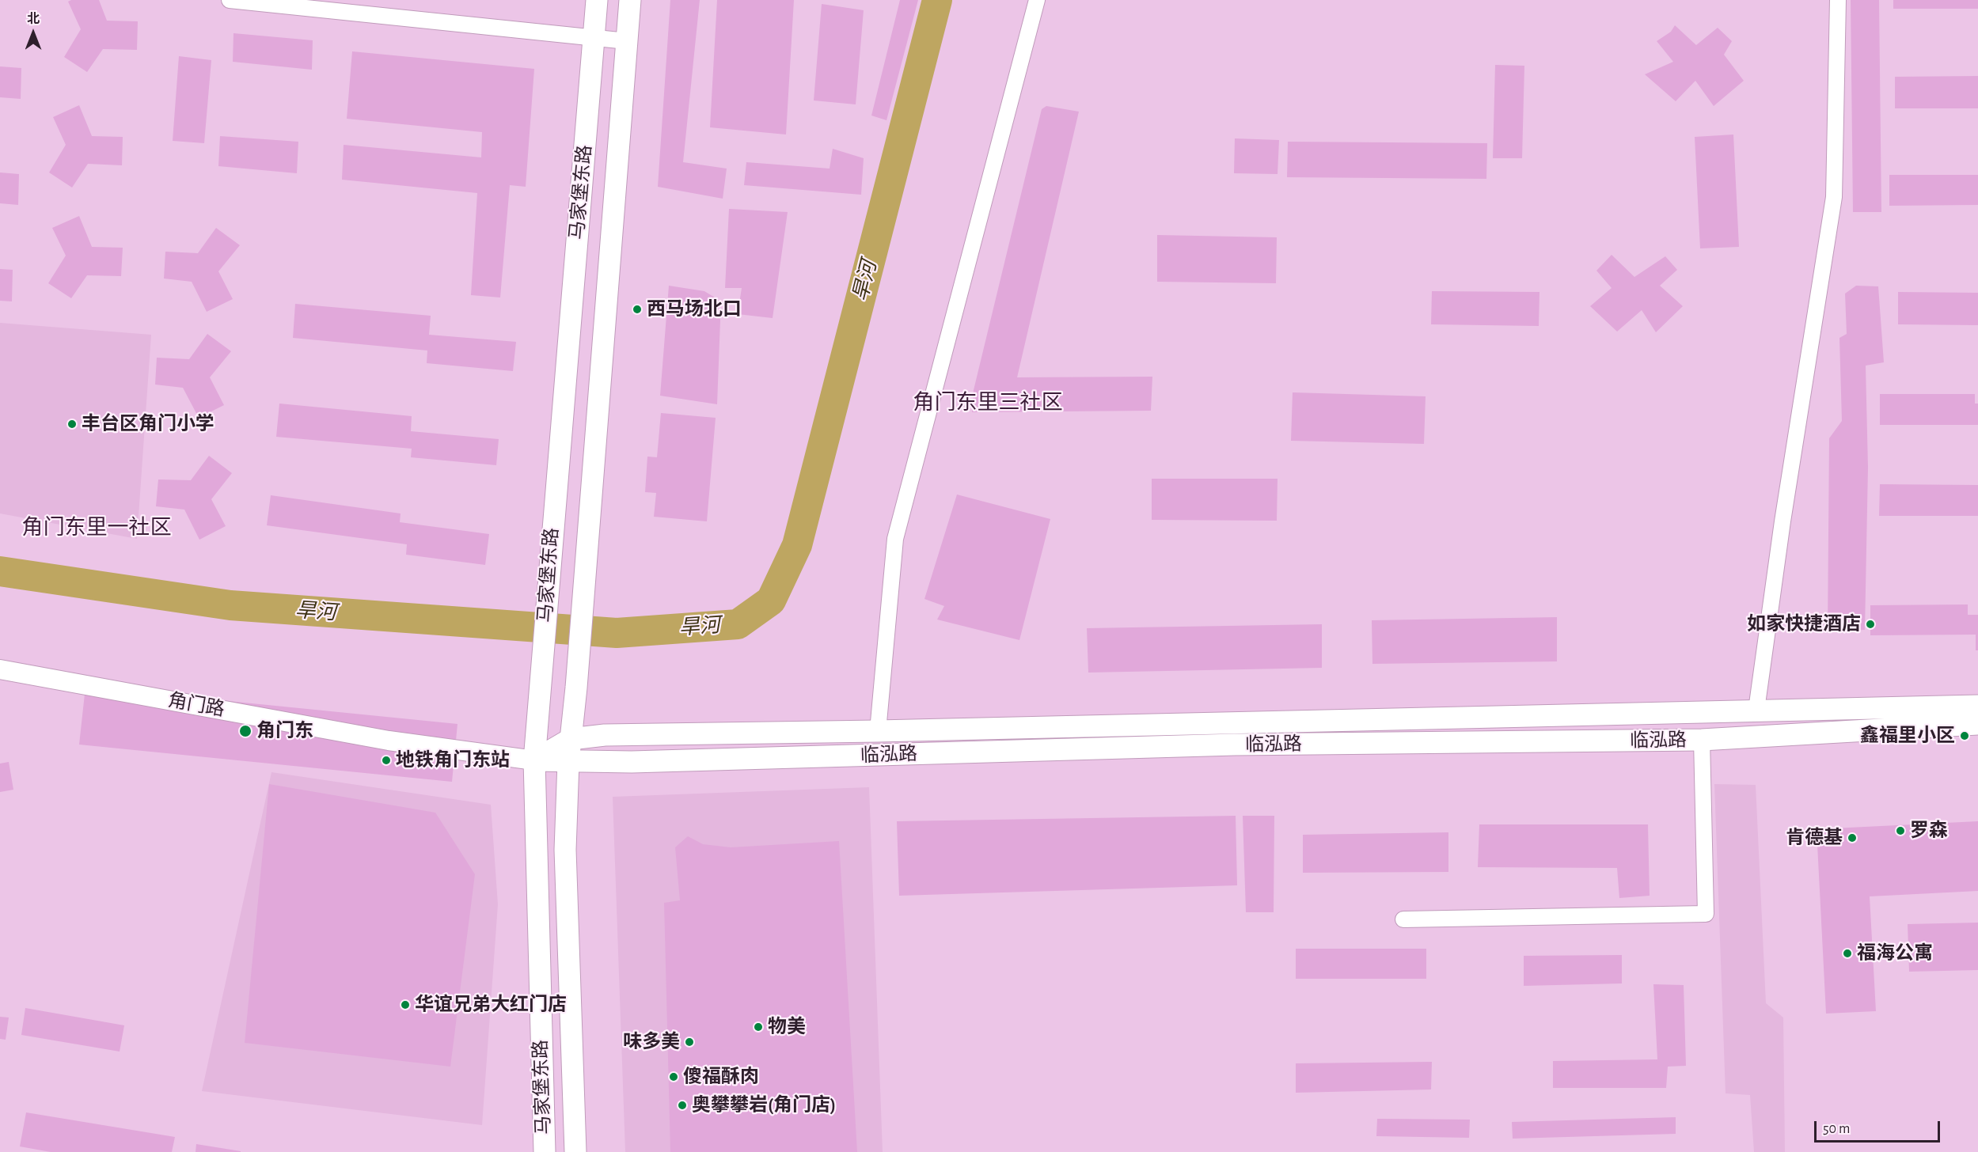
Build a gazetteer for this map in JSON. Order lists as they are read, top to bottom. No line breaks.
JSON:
{"streets":{"main road":["马家堡东路","临泓路"],"street":["角门路"]},"crossings":[["马家堡东路","角门路"],["马家堡东路","临泓路"],["角门路","临泓路"]],"districts":["角门东里三社区","角门东里一社区"],"water":["旱河"],"places":["西马场北口","丰台区角门小学","如家快捷酒店","角门东","鑫福里小区","地铁角门东站","罗森","肯德基","福海公寓","华谊兄弟大红门店","物美","味多美","傻福酥肉","奥攀攀岩(角门店)"],"scale_bar":"50 m","north":"top"}
